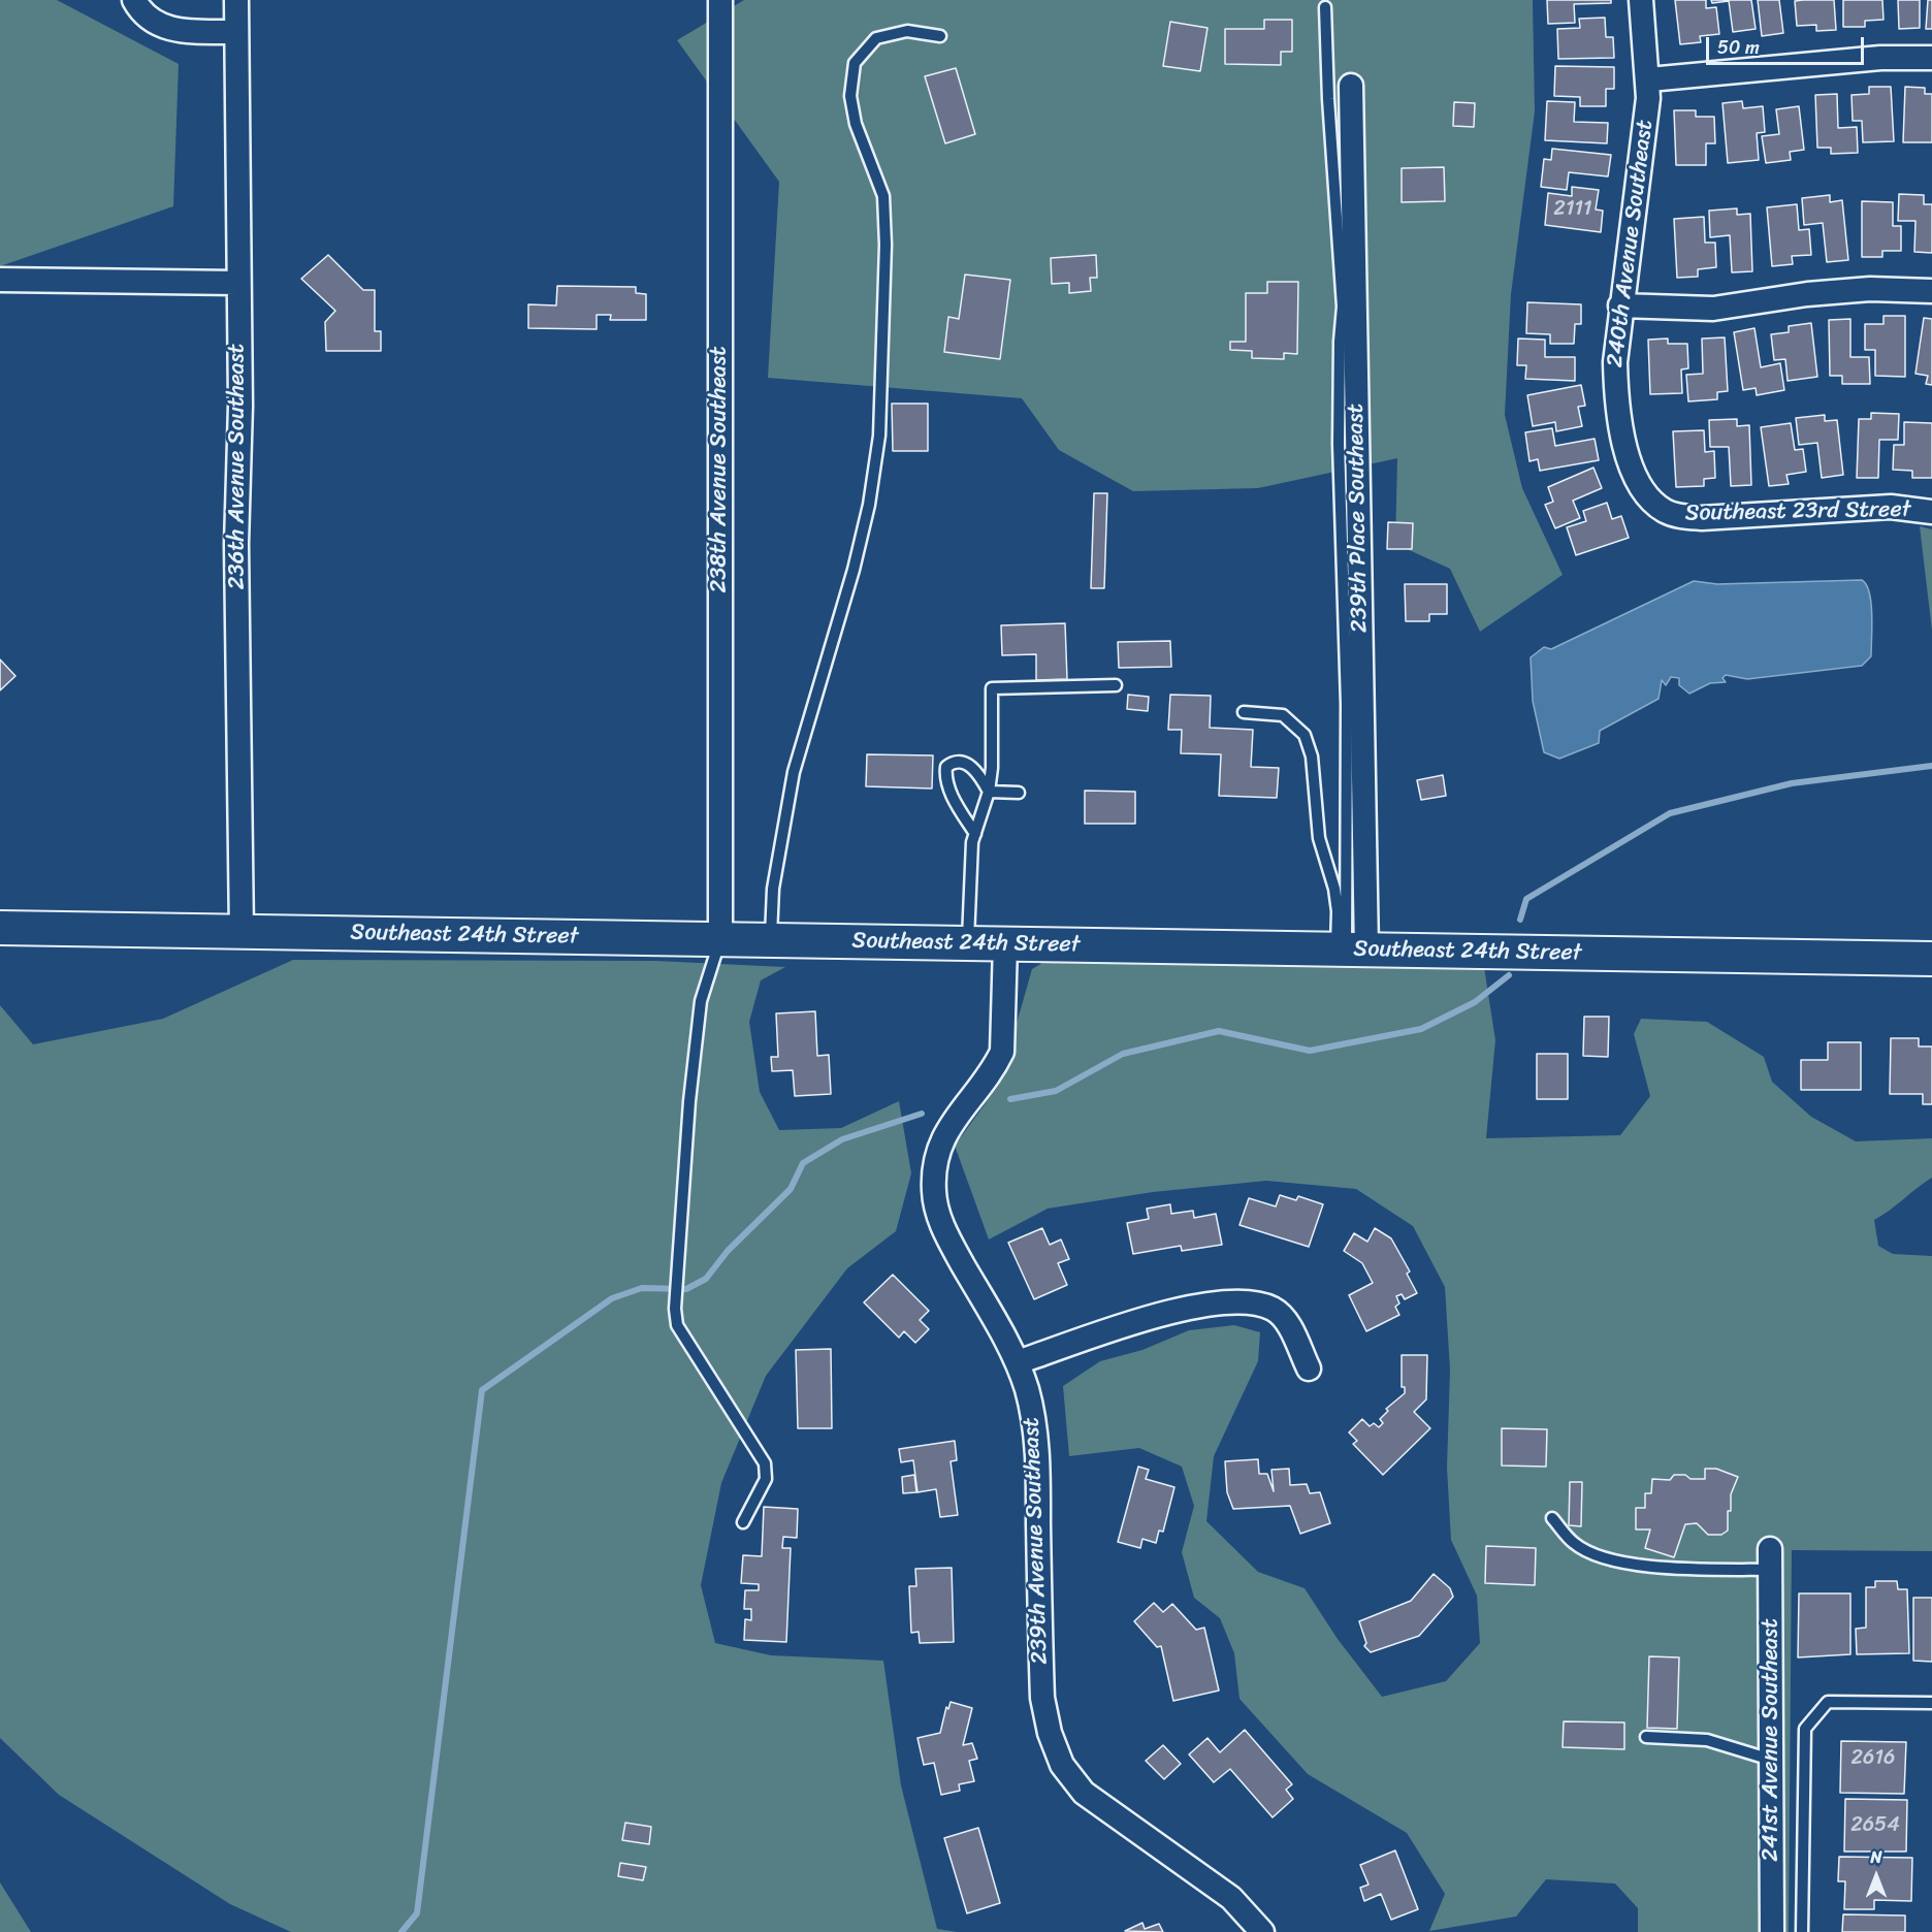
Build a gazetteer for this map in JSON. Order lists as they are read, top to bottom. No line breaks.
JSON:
{"streets":{"street":["240th Avenue Southeast","236th Avenue Southeast","238th Avenue Southeast","Southeast 23rd Street","239th Place Southeast","Southeast 24th Street","239th Avenue Southeast","241st Avenue Southeast"]},"crossings":[["240th Avenue Southeast","Southeast 23rd Street"],["236th Avenue Southeast","Southeast 24th Street"],["238th Avenue Southeast","Southeast 24th Street"],["239th Place Southeast","Southeast 24th Street"],["Southeast 24th Street","239th Avenue Southeast"]],"house_numbers":["2111","2616","2654"],"scale_bar":"50 m","north":"top"}
